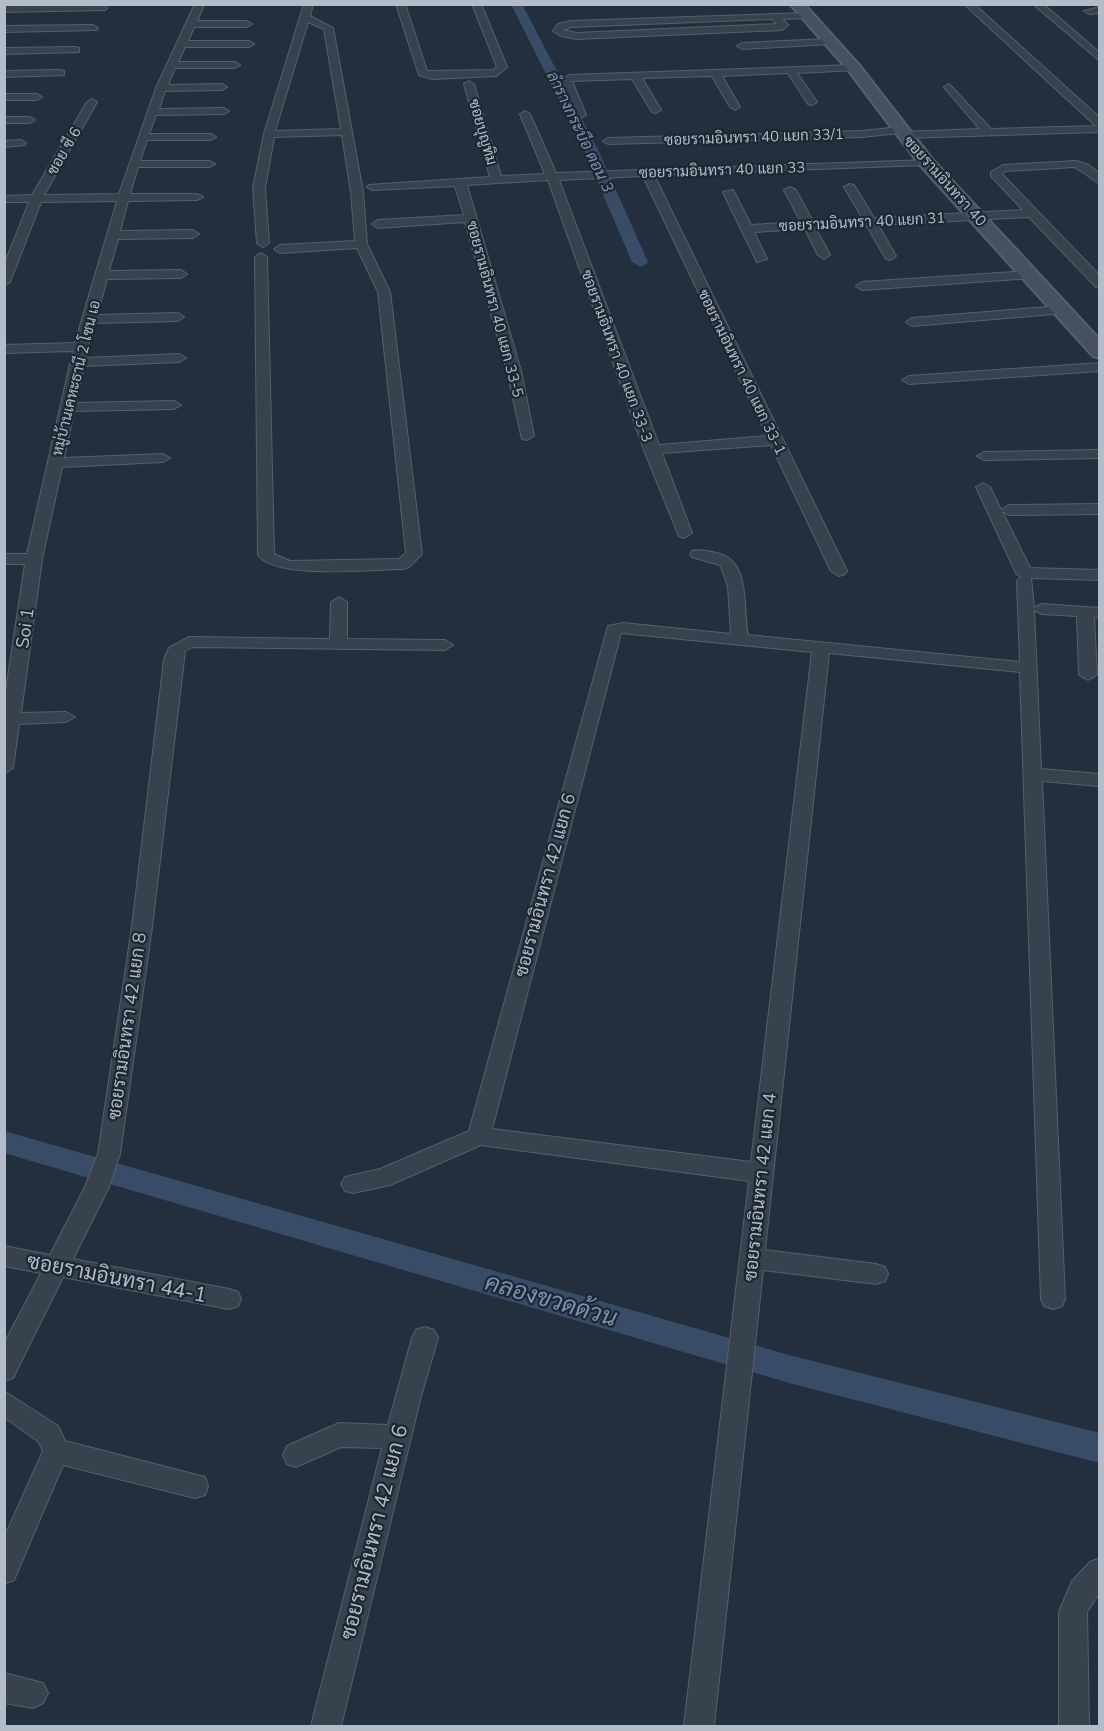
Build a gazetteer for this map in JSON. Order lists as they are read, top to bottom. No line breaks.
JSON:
{"streets":{"street":["ซอยบุญทิม","ซอยรามอินทรา 40 แยก 33/1","ซอย ซี 6","ซอยรามอินทรา 40 แยก 33","ซอยรามอินทรา 40","ซอยรามอินทรา 40 แยก 31","ซอยรามอินทรา 40 แยก 33-5","ซอยรามอินทรา 40 แยก 33-3","ซอยรามอินทรา 40 แยก 33-1","หมู่บ้านเคหะธานี 2 โซน เอ","Soi 1","ซอยรามอินทรา 42 แยก 6","ซอยรามอินทรา 42 แยก 8","ซอยรามอินทรา 42 แยก 4","ซอยรามอินทรา 44-1"]},"crossings":[["ซอยบุญทิม","ซอยรามอินทรา 40 แยก 33"],["ซอยรามอินทรา 40 แยก 33/1","ซอยรามอินทรา 40"],["ซอยรามอินทรา 40 แยก 33","ซอยรามอินทรา 40"],["ซอยรามอินทรา 40 แยก 33","ซอยรามอินทรา 40 แยก 33-5"],["ซอยรามอินทรา 40 แยก 33","ซอยรามอินทรา 40 แยก 33-3"],["ซอยรามอินทรา 40 แยก 33","ซอยรามอินทรา 40 แยก 33-1"],["ซอยรามอินทรา 40","ซอยรามอินทรา 40 แยก 31"],["หมู่บ้านเคหะธานี 2 โซน เอ","Soi 1"],["ซอยรามอินทรา 42 แยก 8","ซอยรามอินทรา 44-1"]],"water":["ลำรางกระบือ ตอน 3","คลองขวดด้วน"]}
